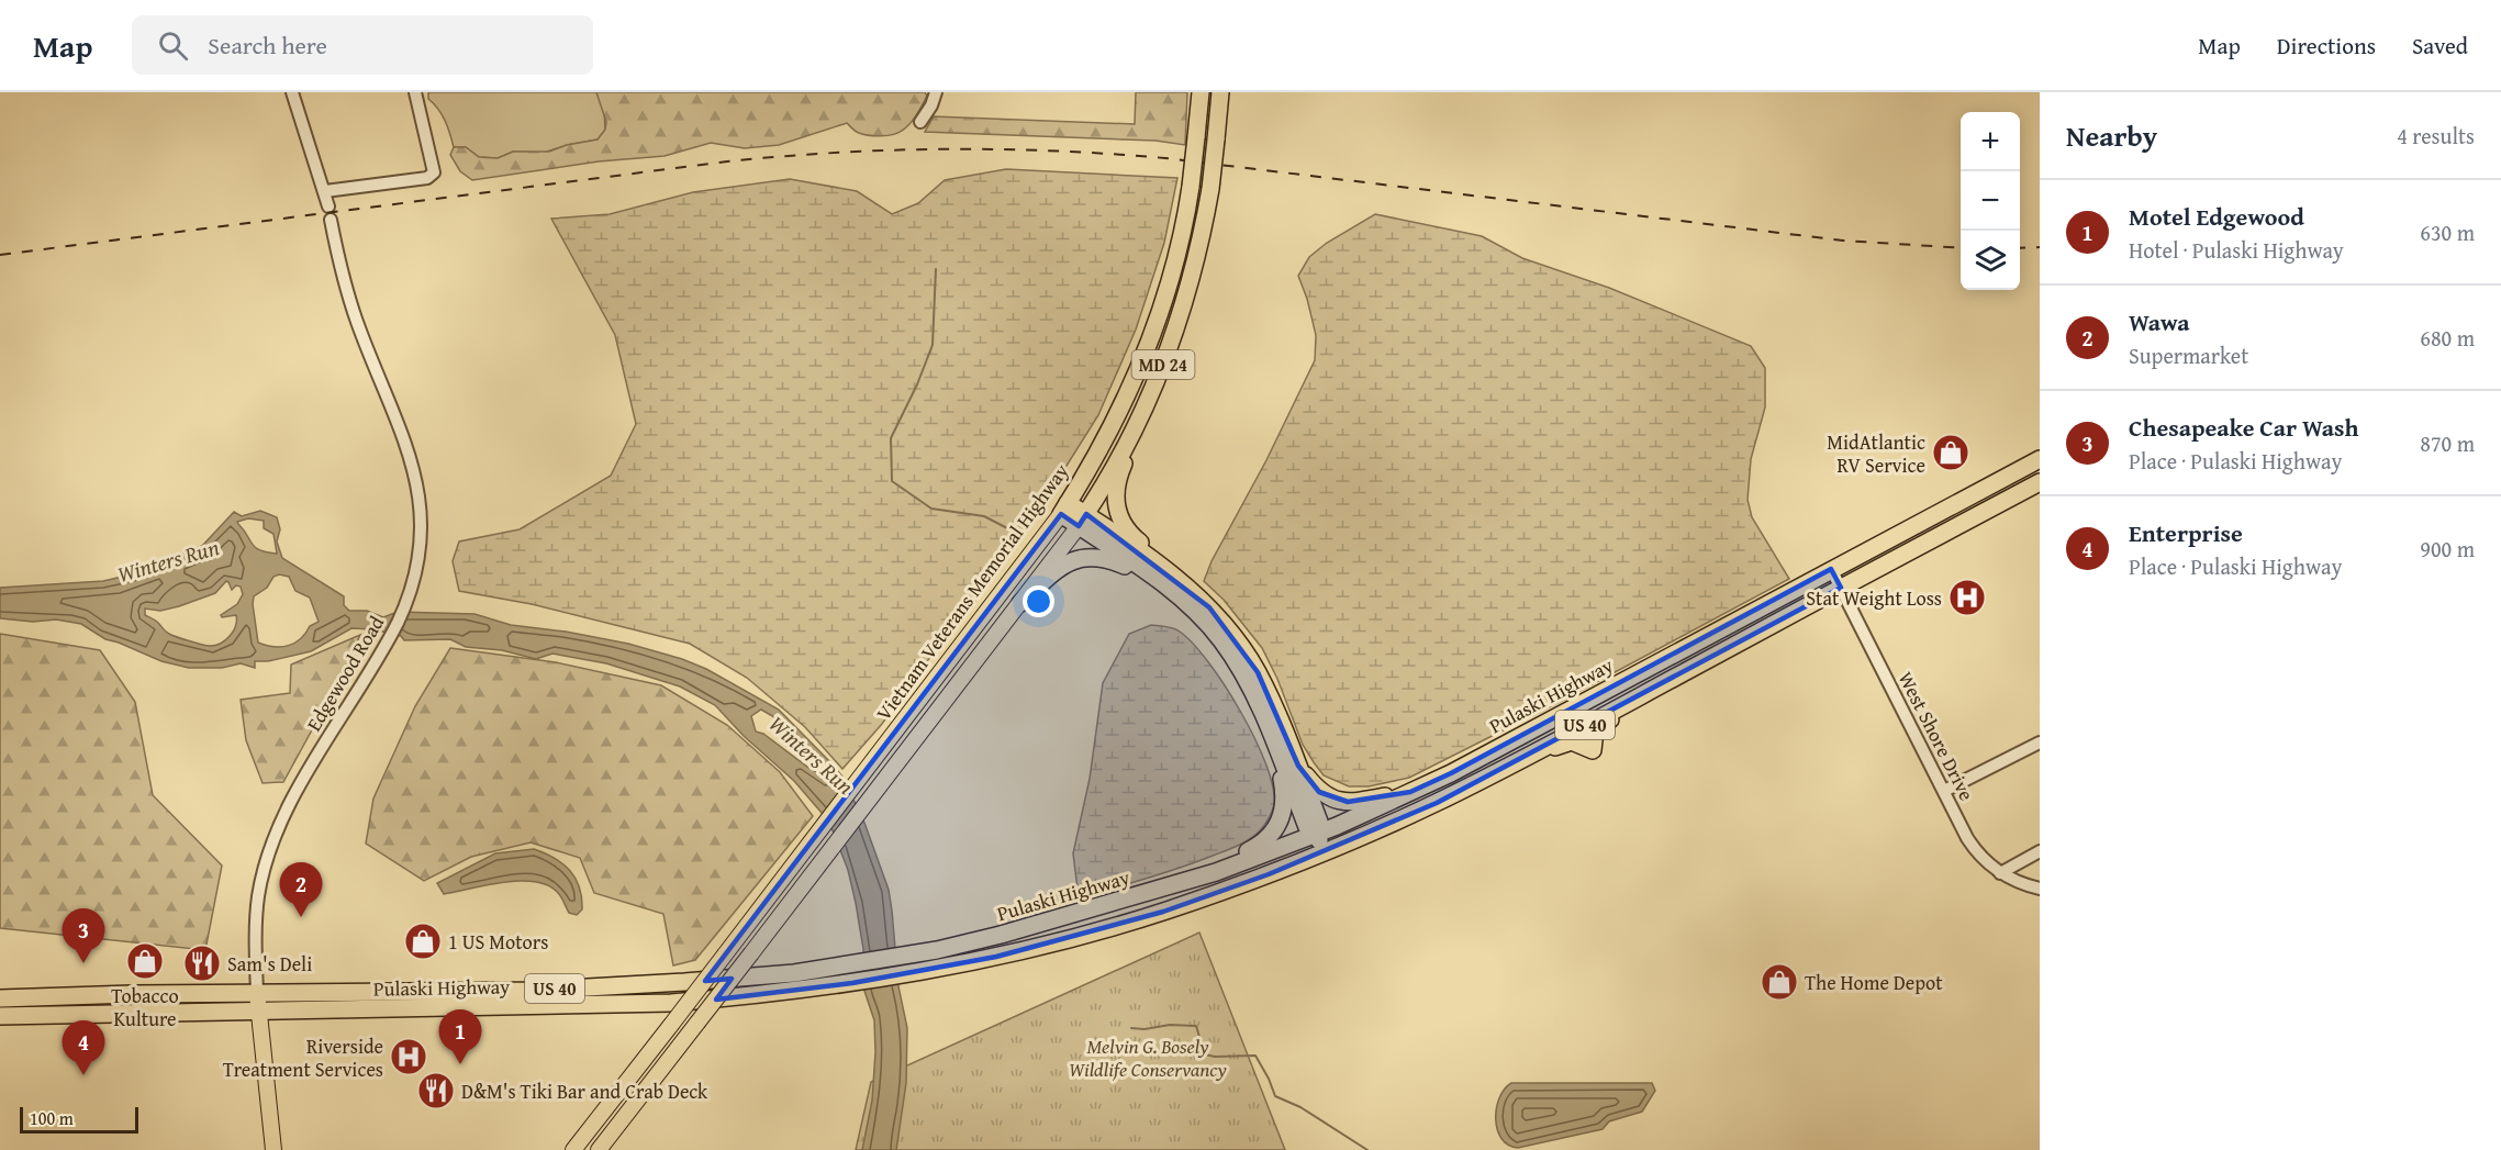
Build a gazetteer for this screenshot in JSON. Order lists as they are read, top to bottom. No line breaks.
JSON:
{"streets":{"highway":["MD 24","Vietnam Veterans Memorial Highway","Pulaski Highway","US 40"],"main road":["Edgewood Road"],"street":["West Shore Drive"]},"crossings":[["Edgewood Road","Pulaski Highway"],["Pulaski Highway","West Shore Drive"]],"water":["Winters Run"],"parks":["Melvin G. Bosely Wildlife Conservancy"],"places":{"shop":["MidAtlantic RV Service","1 US Motors","Tobacco Kulture","The Home Depot"],"hospital":["Stat Weight Loss","Riverside Treatment Services"],"restaurant":["Sam's Deli","D&M's Tiki Bar and Crab Deck"]},"scale_bar":"100 m","page":{"header":"Map","search":"Search here","nav":["Map","Directions","Saved"],"heading":["Nearby","4 results"],"map_buttons":["+","−"],"list":[{"mark":"1","name":"Motel Edgewood","note":"Hotel · Pulaski Highway","value":"630 m"},{"mark":"2","name":"Wawa","note":"Supermarket","value":"680 m"},{"mark":"3","name":"Chesapeake Car Wash","note":"Place · Pulaski Highway","value":"870 m"},{"mark":"4","name":"Enterprise","note":"Place · Pulaski Highway","value":"900 m"}],"pins":["2","3","1","4"],"scale":"100 m"}}
